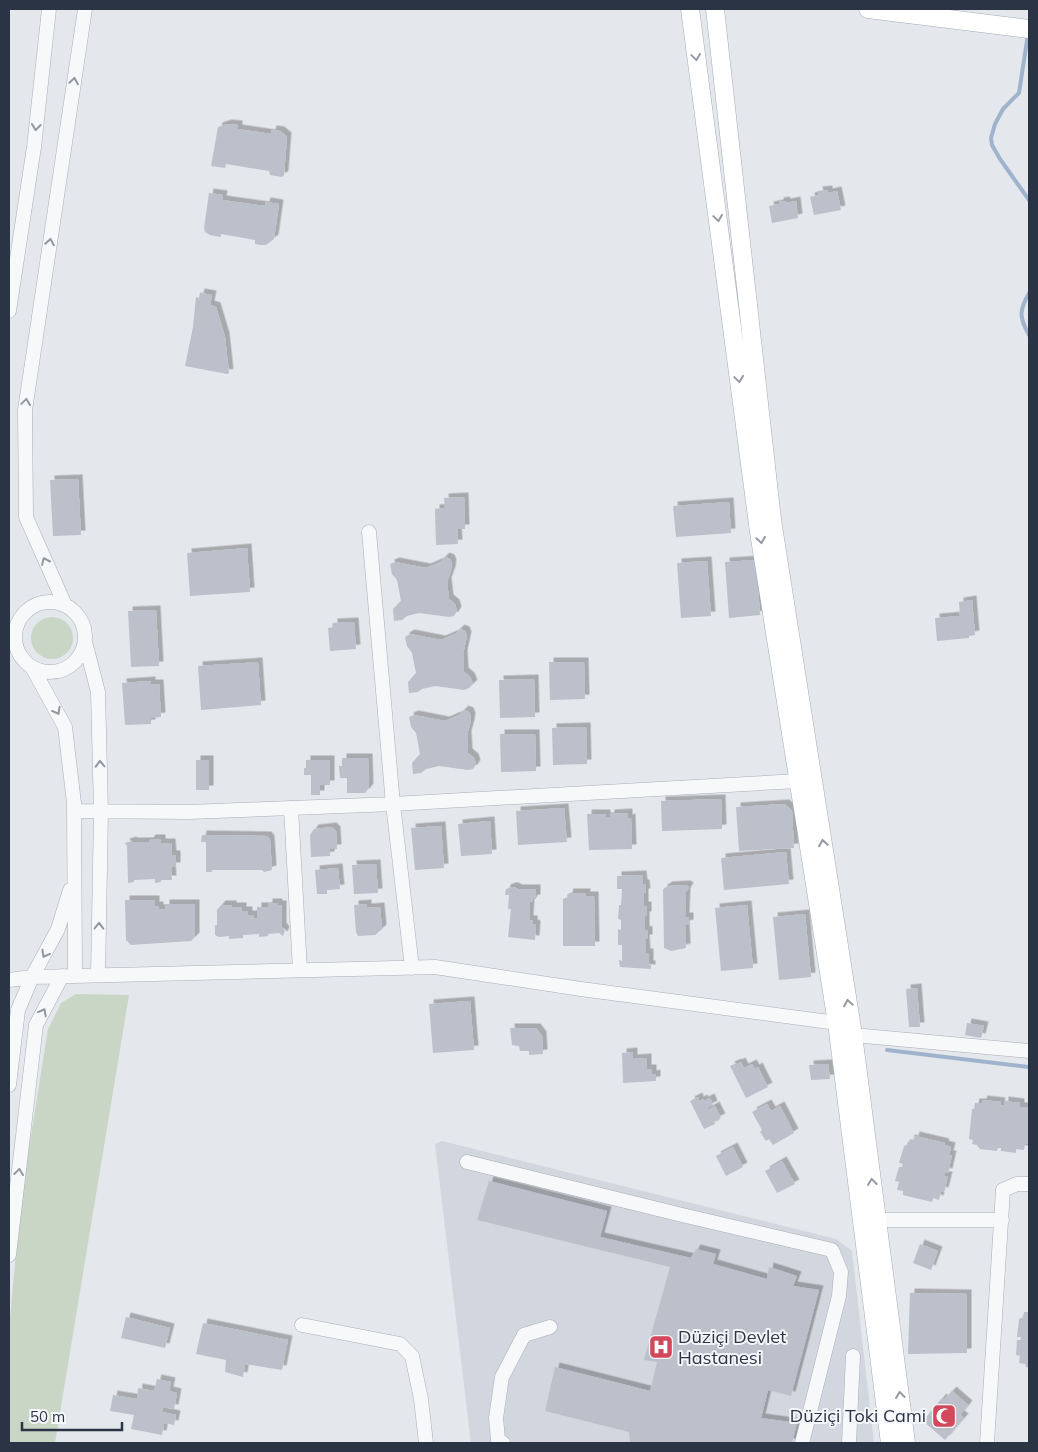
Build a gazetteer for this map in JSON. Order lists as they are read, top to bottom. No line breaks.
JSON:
{"places":{"hospital":["Düziçi Devlet Hastanesi"],"mosque":["Düziçi Toki Cami"]},"scale_bar":"50 m"}
